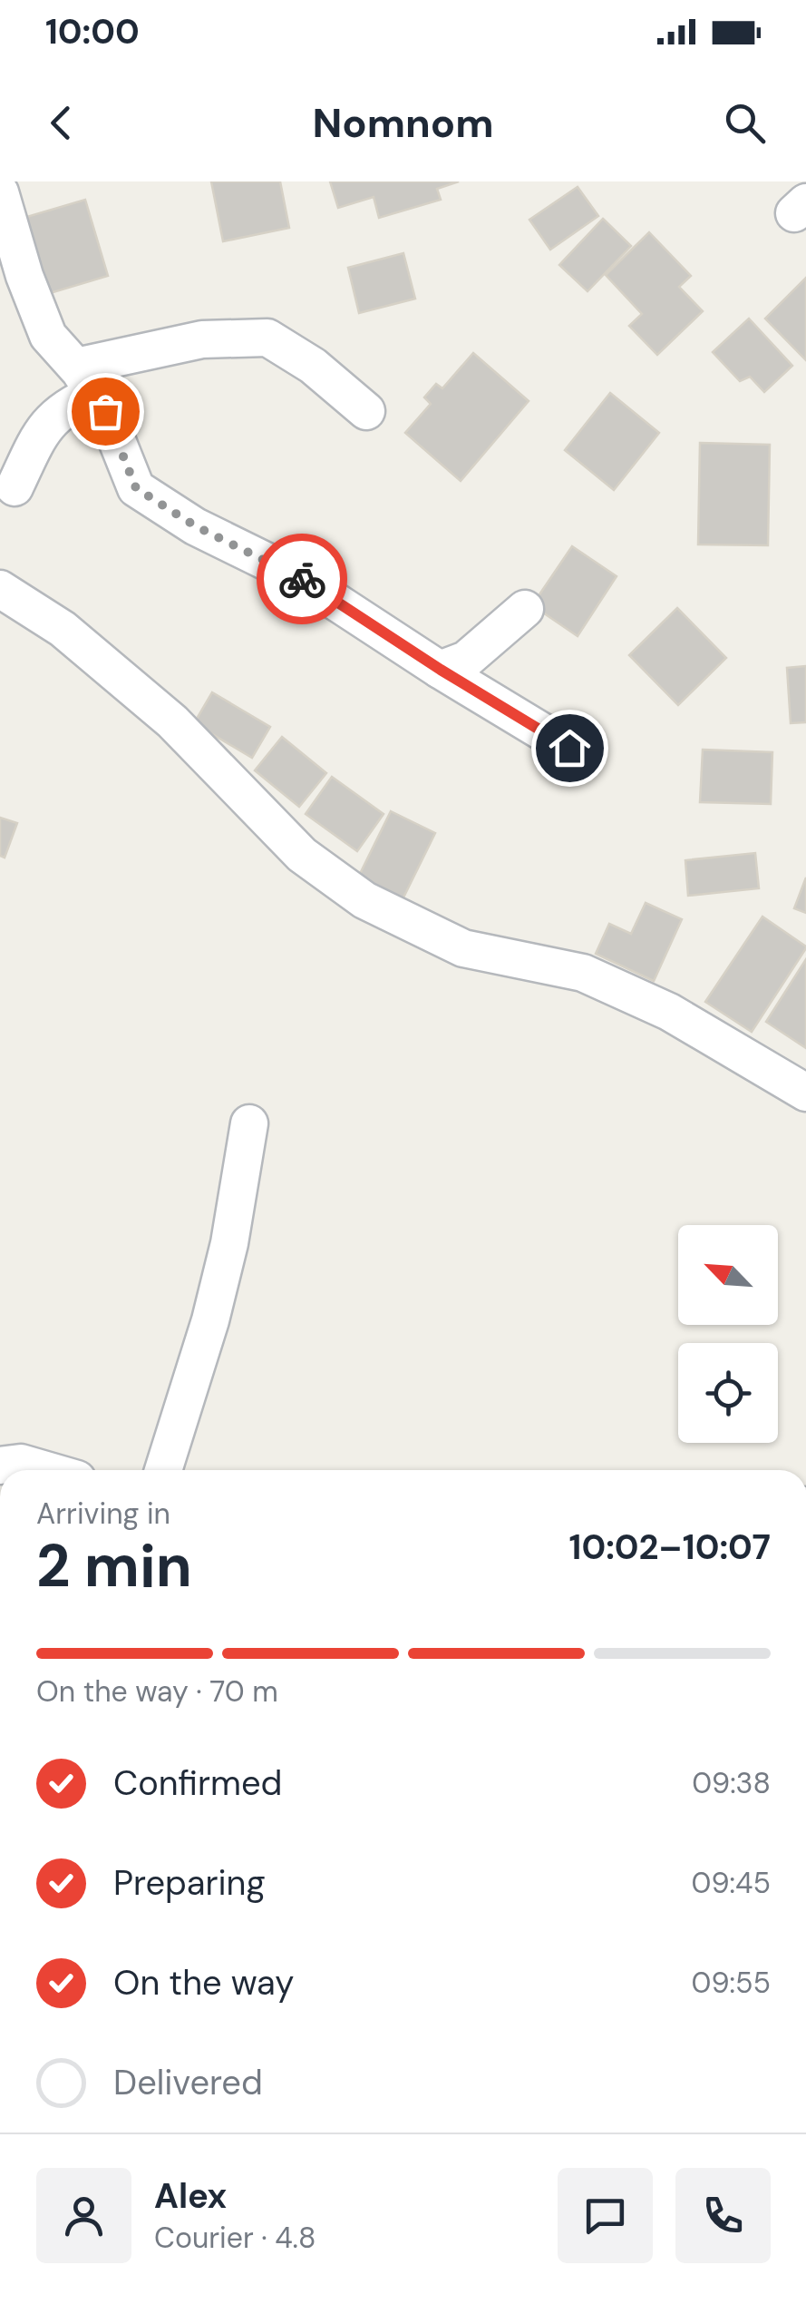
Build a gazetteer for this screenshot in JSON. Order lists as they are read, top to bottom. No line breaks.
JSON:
{"north":"top left","page":{"status":"10:00","header":"Nomnom","heading":["2 min","Arriving in","10:02–10:07"],"panel":["Alex","Courier · 4.8"],"bar":"On the way · 70 m","list":[["Confirmed","09:38"],["Preparing","09:45"],["On the way","09:55"],"Delivered"]}}
